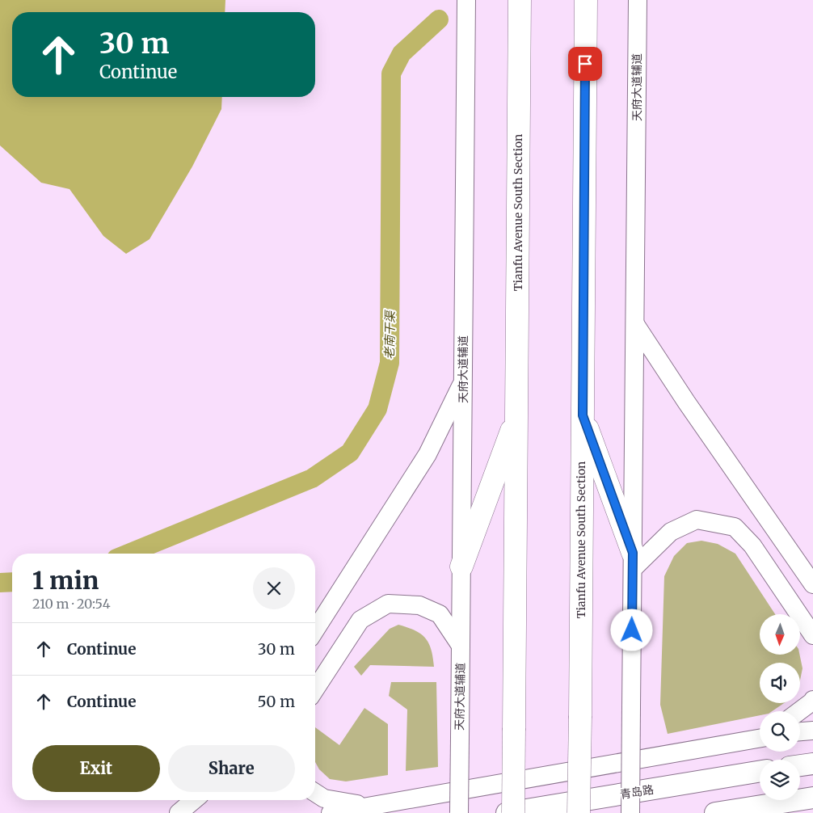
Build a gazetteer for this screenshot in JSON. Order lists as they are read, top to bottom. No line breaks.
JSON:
{"streets":{"highway":["Tianfu Avenue South Section"],"main road":["青岛路"],"street":["天府大道辅道"]},"water":["老南干渠"],"north":"bottom","page":{"turn":["30 m","Continue"],"heading":["1 min","210 m · 20:54"],"list":[{"name":"Continue","value":"30 m"},{"name":"Continue","value":"50 m"}],"buttons":["Exit","Share"]}}
